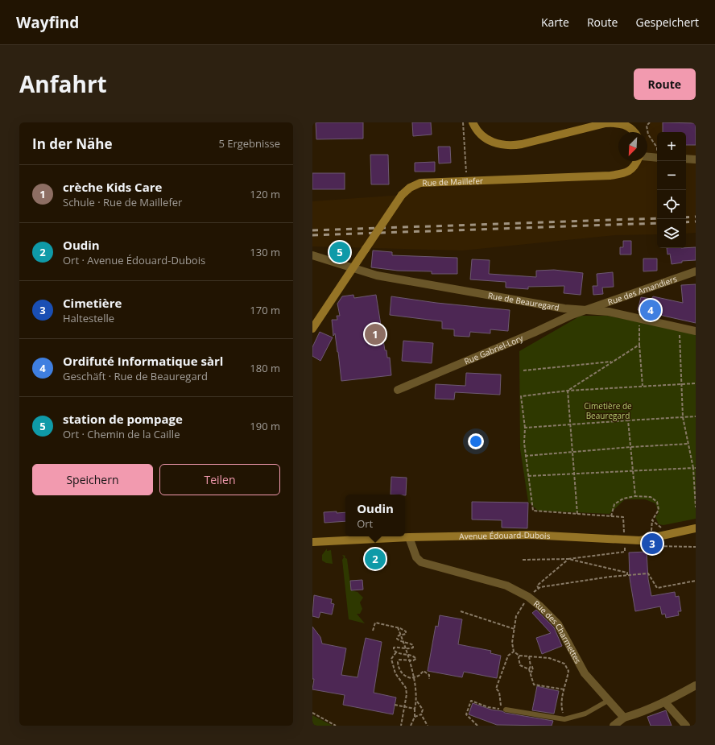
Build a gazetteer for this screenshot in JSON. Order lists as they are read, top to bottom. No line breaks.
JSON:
{"streets":{"street":["Rue de Maillefer","Rue des Amandiers","Rue de Beauregard","Rue Gabriel-Lory","Avenue Édouard-Dubois","Rue des Charmettes"]},"crossings":[["Rue de Maillefer","Rue de Beauregard"],["Rue des Amandiers","Rue de Beauregard"],["Rue des Amandiers","Rue Gabriel-Lory"],["Rue de Beauregard","Rue Gabriel-Lory"],["Avenue Édouard-Dubois","Rue des Charmettes"]],"parks":["Cimetière de Beauregard"],"north":"bottom left","page":{"header":"Wayfind","nav":["Karte","Route","Gespeichert"],"title":"Anfahrt","buttons":["Route",["Speichern","Teilen"]],"heading":["In der Nähe","5 Ergebnisse"],"map_buttons":["+","−"],"list":[{"mark":"1","name":"crèche Kids Care","note":"Schule · Rue de Maillefer","value":"120 m"},{"mark":"2","name":"Oudin","note":"Ort · Avenue Édouard-Dubois","value":"130 m"},{"mark":"3","name":"Cimetière","note":"Haltestelle","value":"170 m"},{"mark":"4","name":"Ordifuté Informatique sàrl","note":"Geschäft · Rue de Beauregard","value":"180 m"},{"mark":"5","name":"station de pompage","note":"Ort · Chemin de la Caille","value":"190 m"}],"pins":["5","4","1","3","2"],"popup":["Oudin","Ort"]}}
